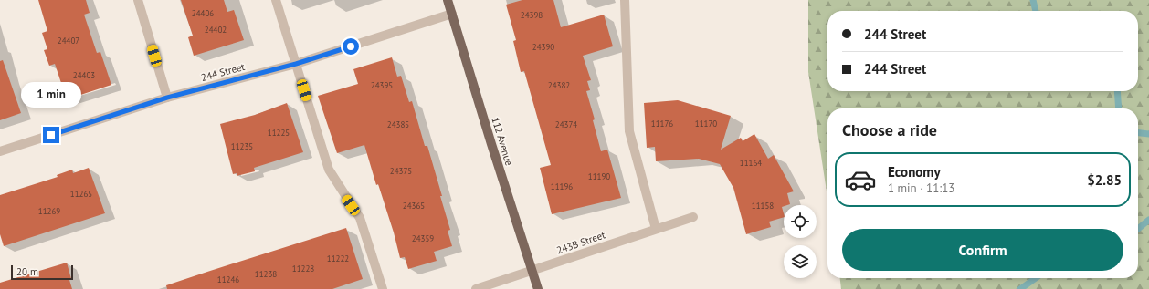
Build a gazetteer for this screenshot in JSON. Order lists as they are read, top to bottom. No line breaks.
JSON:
{"streets":{"main road":["112 Avenue"],"street":["244 Street","243B Street"]},"crossings":[["244 Street","112 Avenue"],["112 Avenue","243B Street"]],"house_numbers":["24406","24398","24402","24407","24390","24403","24395","24382","11176","11170","24385","24374","11225","11235","11164","24375","11190","11196","11265","24365","11158","11269","24359","11222","11228","11238","11246"],"scale_bar":"20 m","page":{"banner":["244 Street","244 Street"],"bubble":"1 min","heading":"Choose a ride","list":[{"name":"Economy","note":"1 min · 11:13","value":"$2.85"}],"buttons":"Confirm","scale":"20 m"}}
